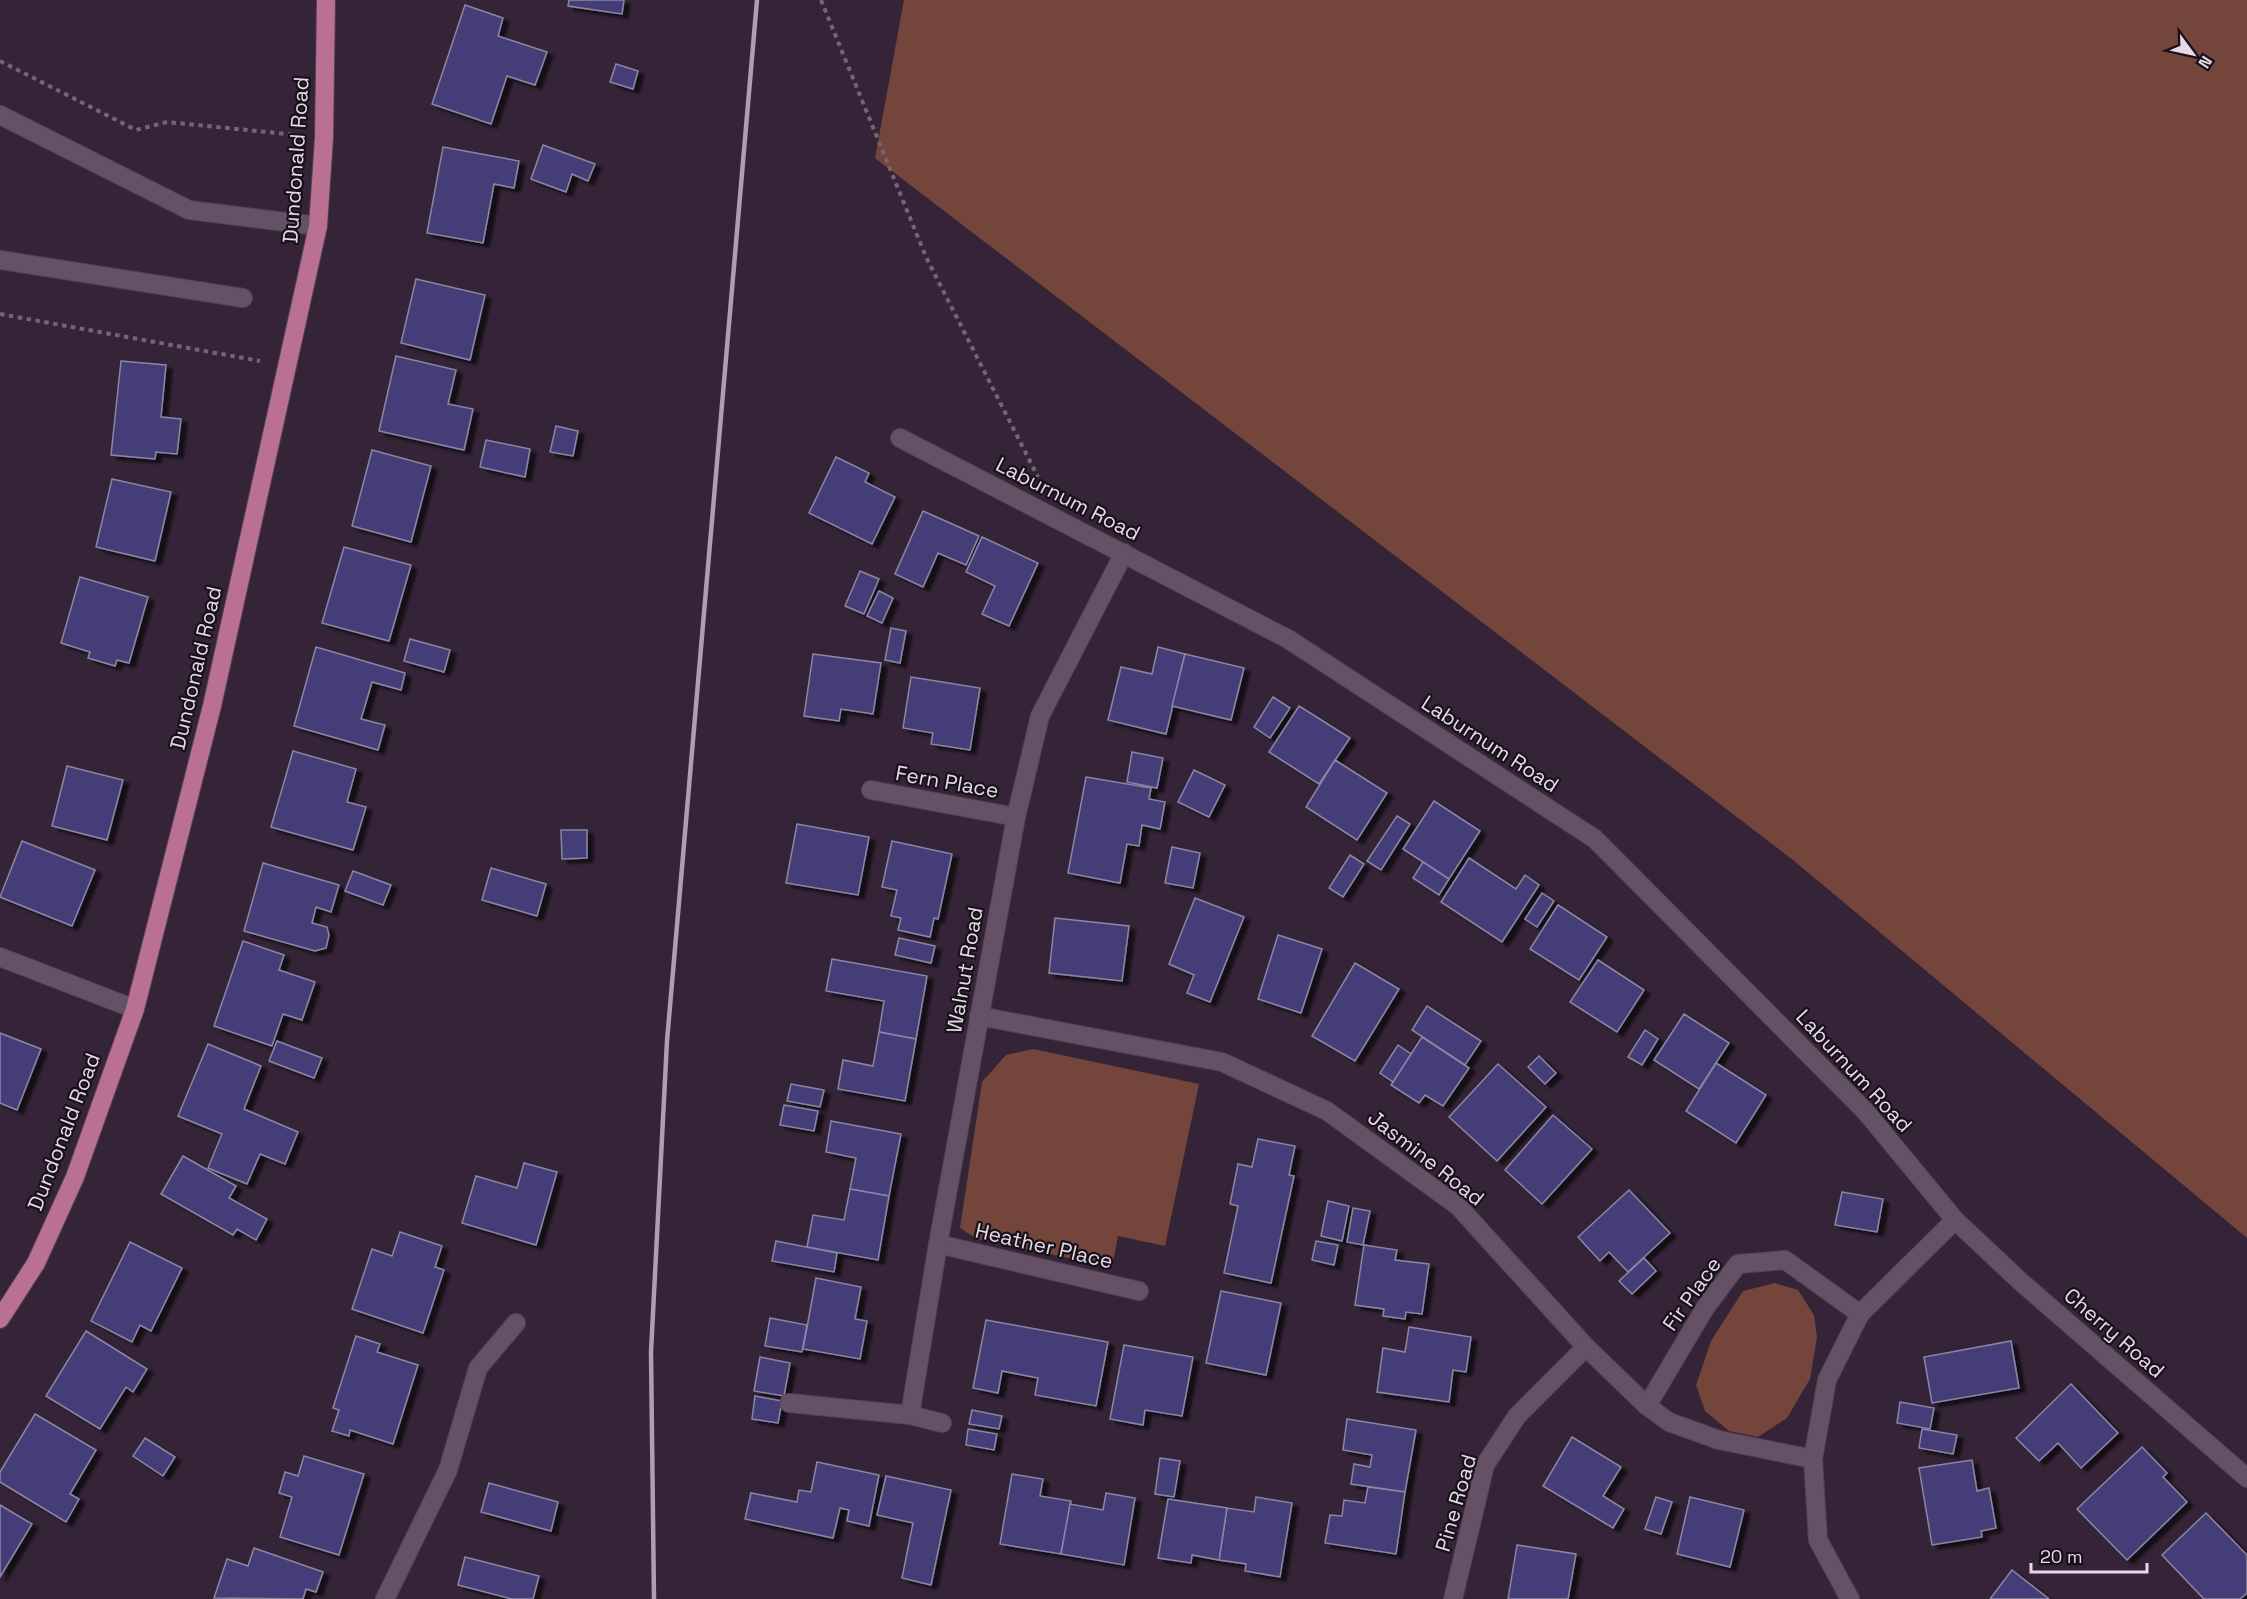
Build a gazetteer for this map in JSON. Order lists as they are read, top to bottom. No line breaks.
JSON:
{"streets":{"main road":["Dundonald Road"],"street":["Laburnum Road","Fern Place","Walnut Road","Jasmine Road","Heather Place","Fir Place","Cherry Road","Pine Road"]},"crossings":[["Laburnum Road","Walnut Road"],["Laburnum Road","Cherry Road"],["Fern Place","Walnut Road"],["Walnut Road","Jasmine Road"],["Walnut Road","Heather Place"],["Jasmine Road","Fir Place"],["Jasmine Road","Pine Road"]],"scale_bar":"20 m","north":"bottom right"}
